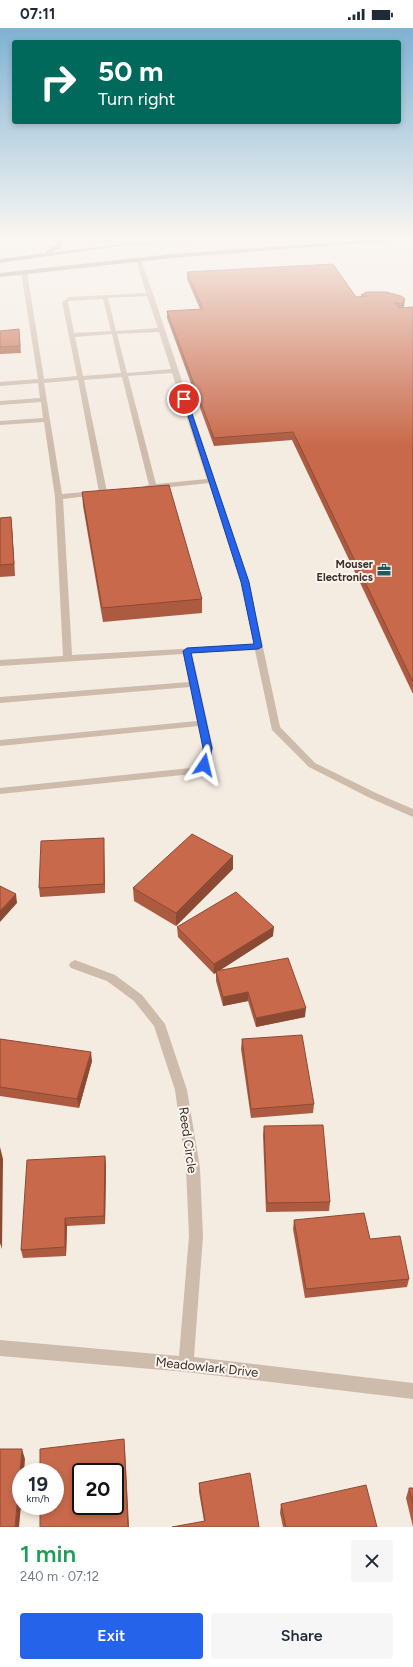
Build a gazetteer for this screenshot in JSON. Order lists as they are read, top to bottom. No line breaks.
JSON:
{"streets":{"street":["Reed Circle","Meadowlark Drive"]},"crossings":[["Reed Circle","Meadowlark Drive"]],"places":{"office":["Mouser Electronics"]},"page":{"status":"07:11","turn":["50 m","Turn right"],"speed":"19 km/h","limit":"20","heading":["1 min","240 m · 07:12"],"buttons":["Exit","Share"]}}
